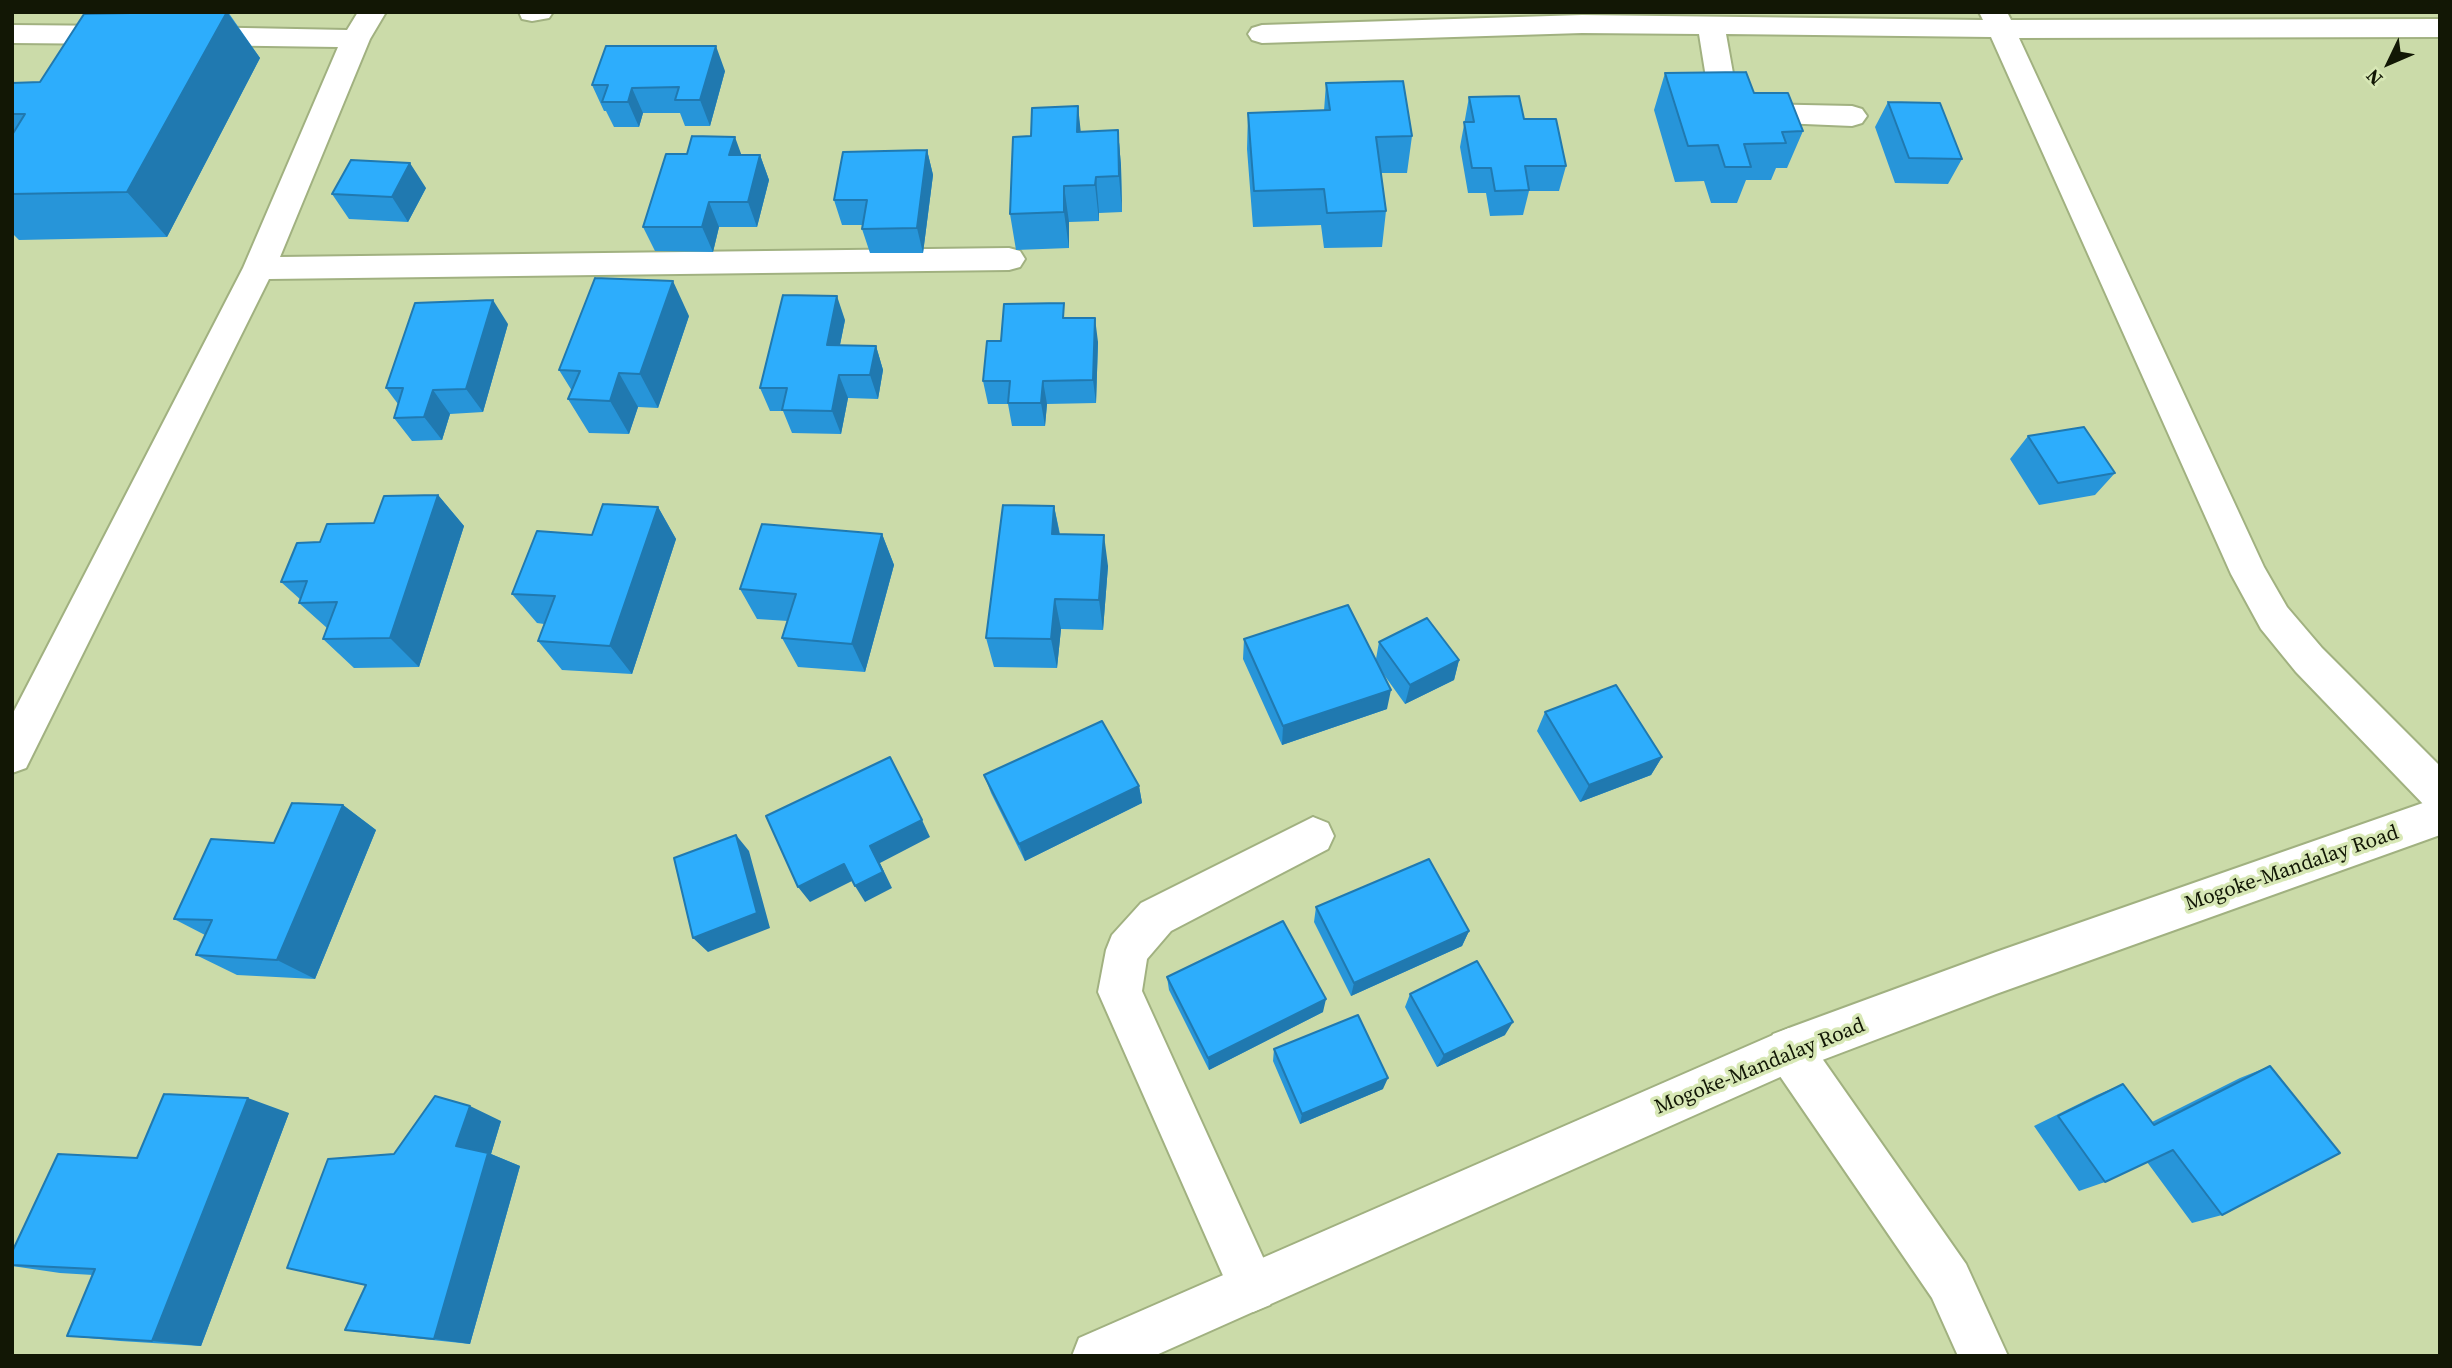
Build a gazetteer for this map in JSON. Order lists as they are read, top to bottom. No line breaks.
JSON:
{"streets":{"main road":["Mogoke-Mandalay Road"]},"north":"bottom left"}
